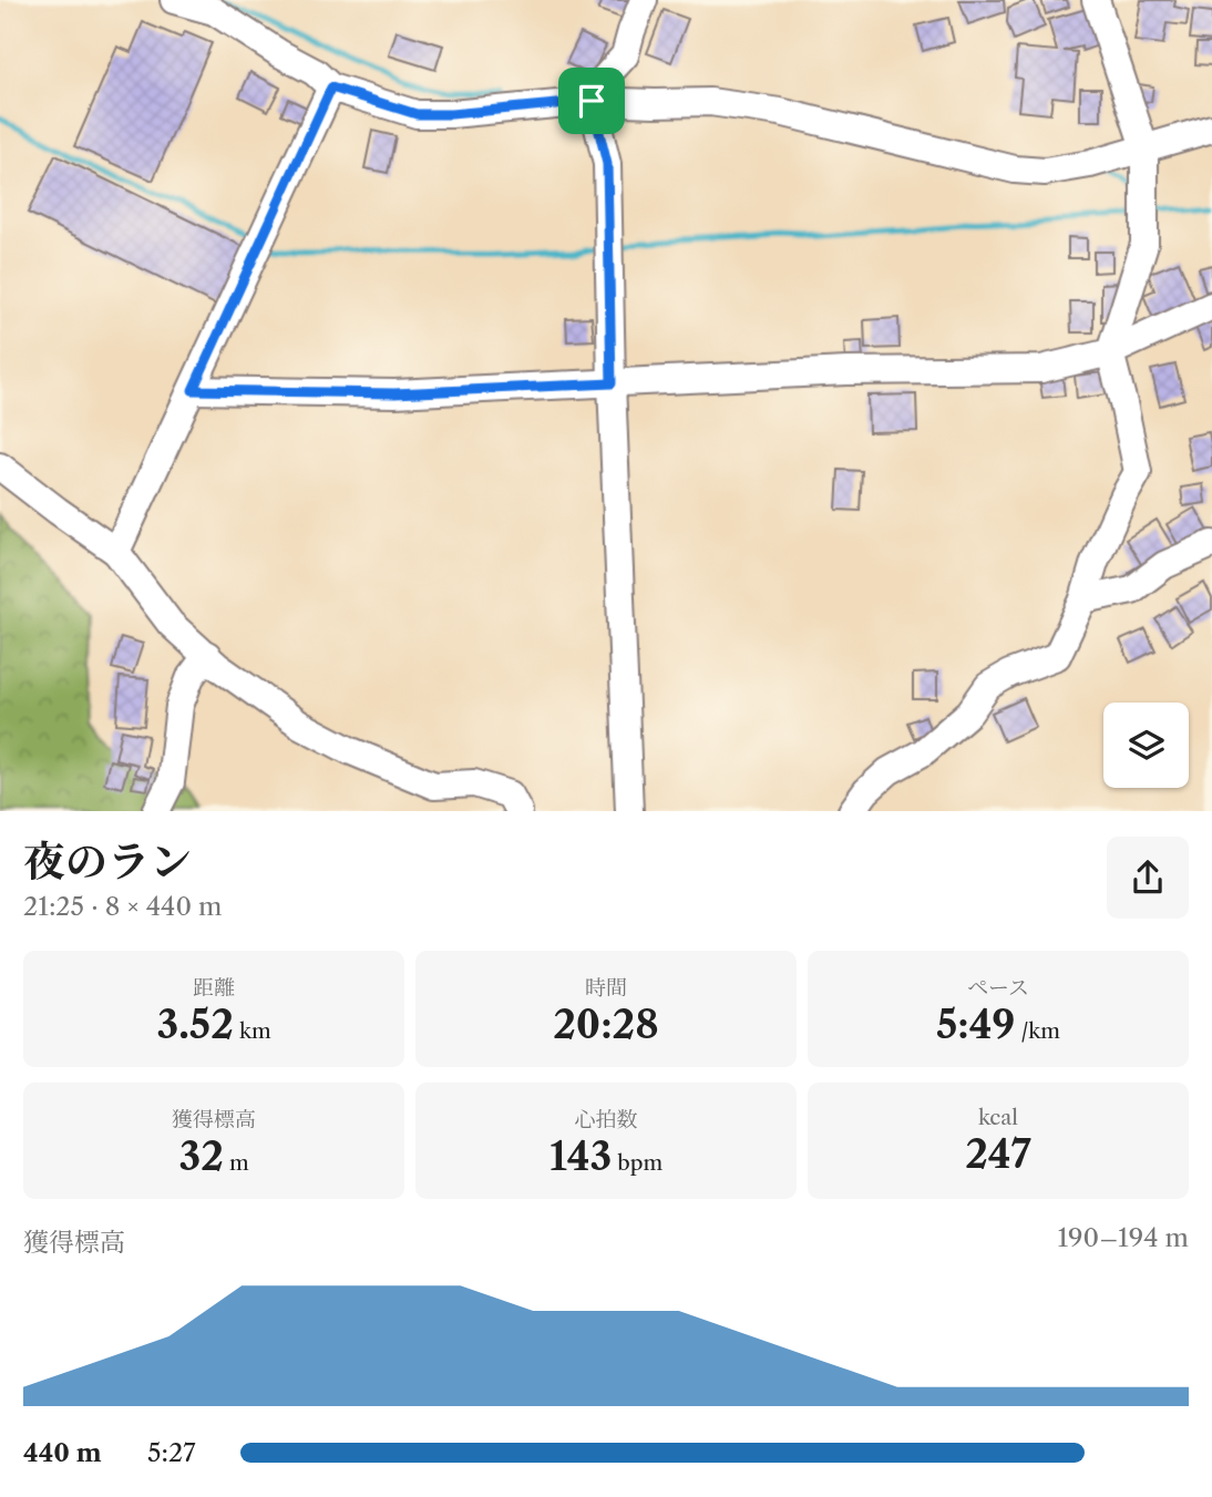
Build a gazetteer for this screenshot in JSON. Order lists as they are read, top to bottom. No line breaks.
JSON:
{"page":{"heading":["夜のラン","21:25 · 8 × 440 m"],"stats":[["距離","3.52 km"],["時間","20:28"],["ペース","5:49 /km"],["獲得標高","32 m"],["心拍数","143 bpm"],["kcal","247"]],"chart":["獲得標高","190–194 m"],"list":[{"name":"440 m","note":"5:27"}]}}
